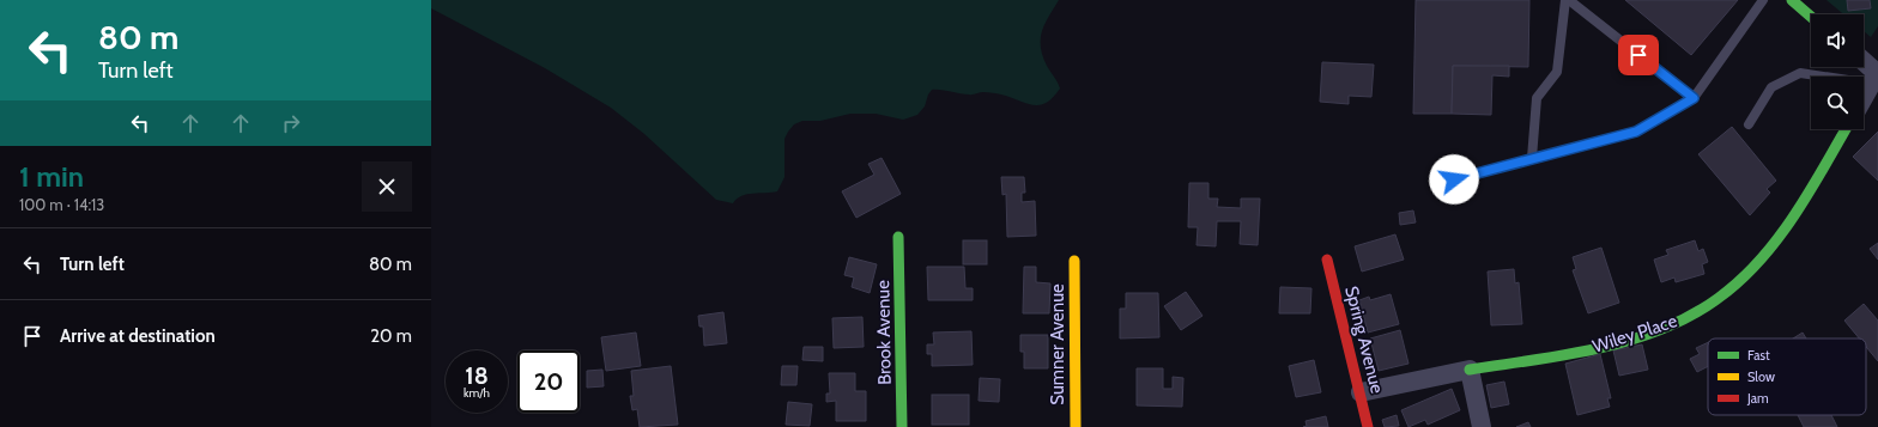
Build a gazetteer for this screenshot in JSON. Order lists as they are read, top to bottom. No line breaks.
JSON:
{"streets":{"street":["Brook Avenue","Wiley Place","Spring Avenue","Sumner Avenue"]},"crossings":[["Wiley Place","Spring Avenue"]],"legend":["Fast","Slow","Jam"],"page":{"turn":["80 m","Turn left"],"heading":["1 min","100 m · 14:13"],"list":[{"name":"Turn left","value":"80 m"},{"name":"Arrive at destination","value":"20 m"}],"speed":"18 km/h","limit":"20"}}
